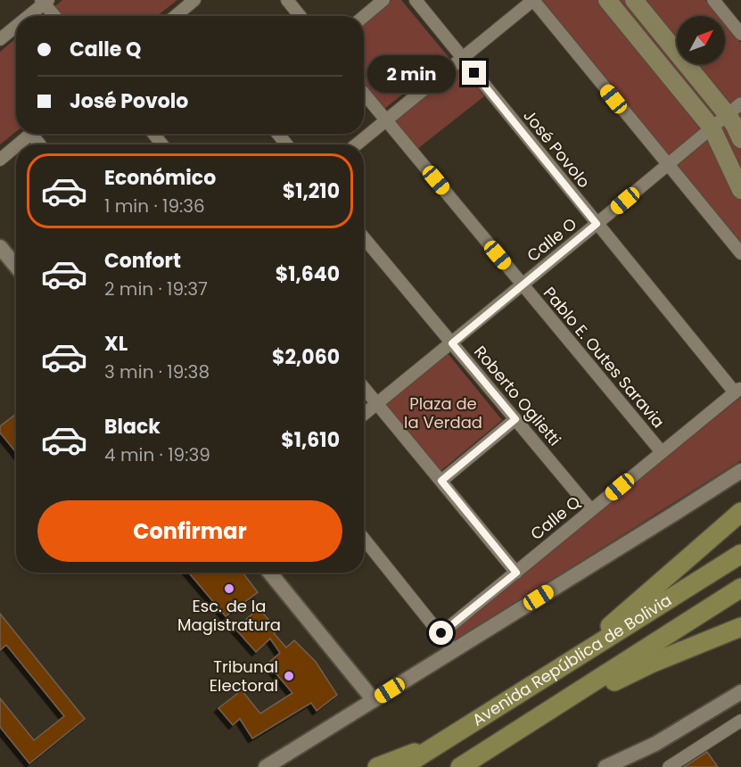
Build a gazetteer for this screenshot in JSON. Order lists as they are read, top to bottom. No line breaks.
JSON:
{"streets":{"main road":["Avenida República de Bolivia"],"street":["José Povolo","Calle O","Pablo E. Outes Saravia","Roberto Oglietti","Calle Q"]},"crossings":[["José Povolo","Calle O"],["José Povolo","Calle Q"],["Calle O","Pablo E. Outes Saravia"],["Calle O","Roberto Oglietti"],["Pablo E. Outes Saravia","Calle Q"],["Roberto Oglietti","Calle Q"]],"parks":["Plaza de la Verdad"],"places":["Esc. de la Magistratura","Tribunal Electoral"],"north":"top right","page":{"banner":["Calle Q","José Povolo"],"bubble":"2 min","list":[{"name":"Económico","note":"1 min · 19:36","value":"$1,210"},{"name":"Confort","note":"2 min · 19:37","value":"$1,640"},{"name":"XL","note":"3 min · 19:38","value":"$2,060"},{"name":"Black","note":"4 min · 19:39","value":"$1,610"}],"buttons":"Confirmar"}}
